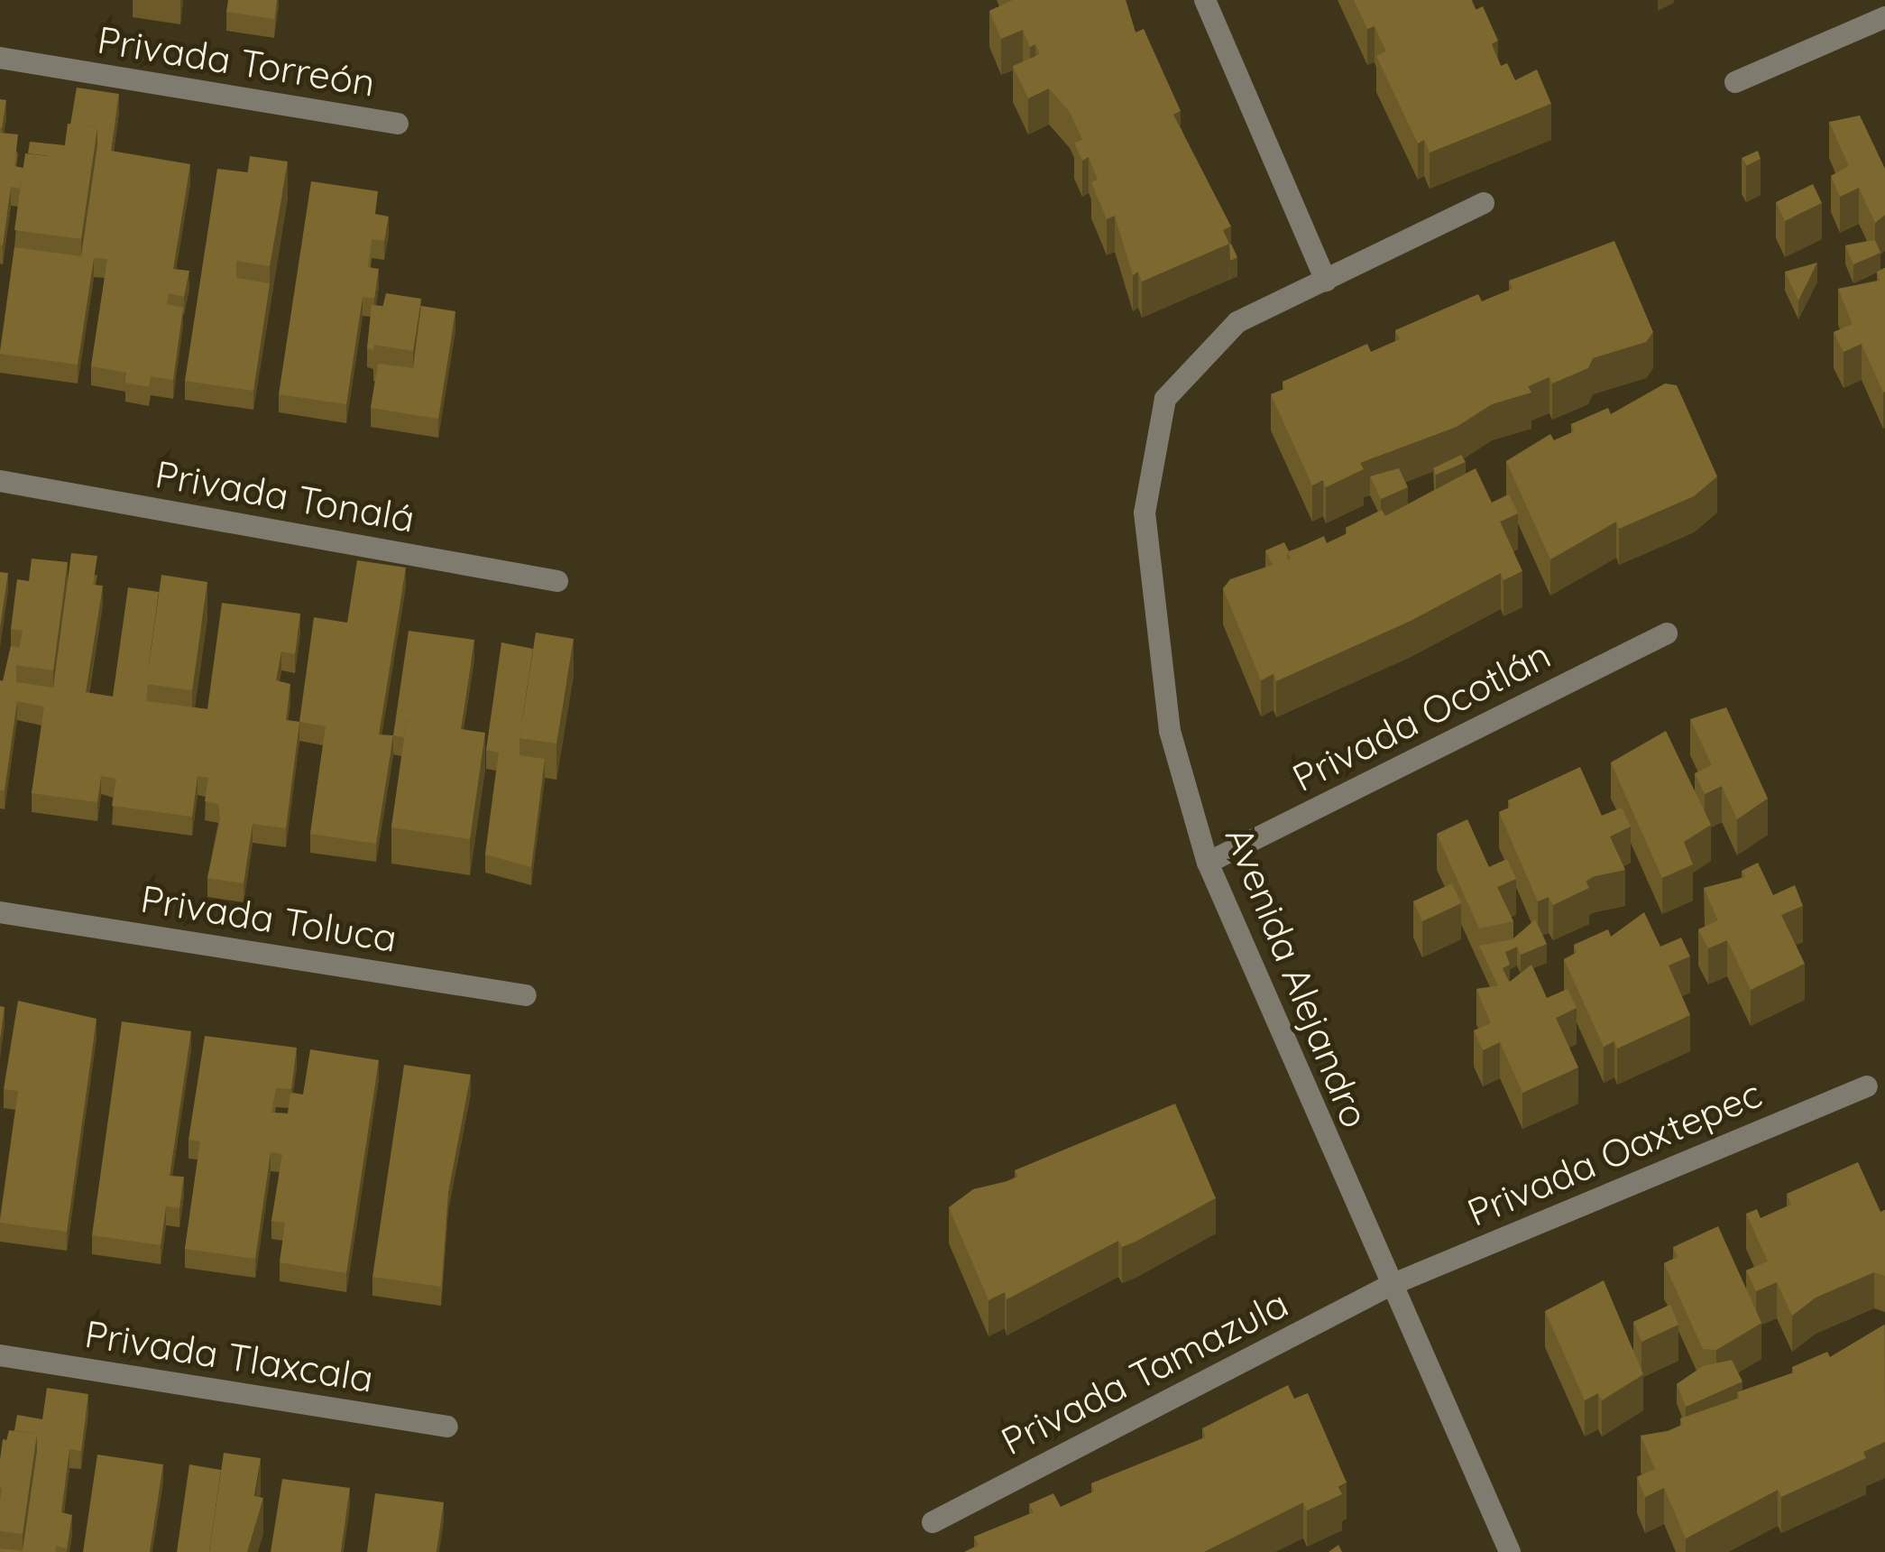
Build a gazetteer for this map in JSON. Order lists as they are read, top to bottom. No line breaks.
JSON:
{"streets":{"street":["Privada Torreón","Privada Tonalá","Privada Ocotlán","Privada Toluca","Avenida Alejandro","Privada Oaxtepec","Privada Tlaxcala","Privada Tamazula"]},"crossings":[["Privada Ocotlán","Avenida Alejandro"],["Avenida Alejandro","Privada Oaxtepec"],["Avenida Alejandro","Privada Tamazula"],["Privada Oaxtepec","Privada Tamazula"]]}
